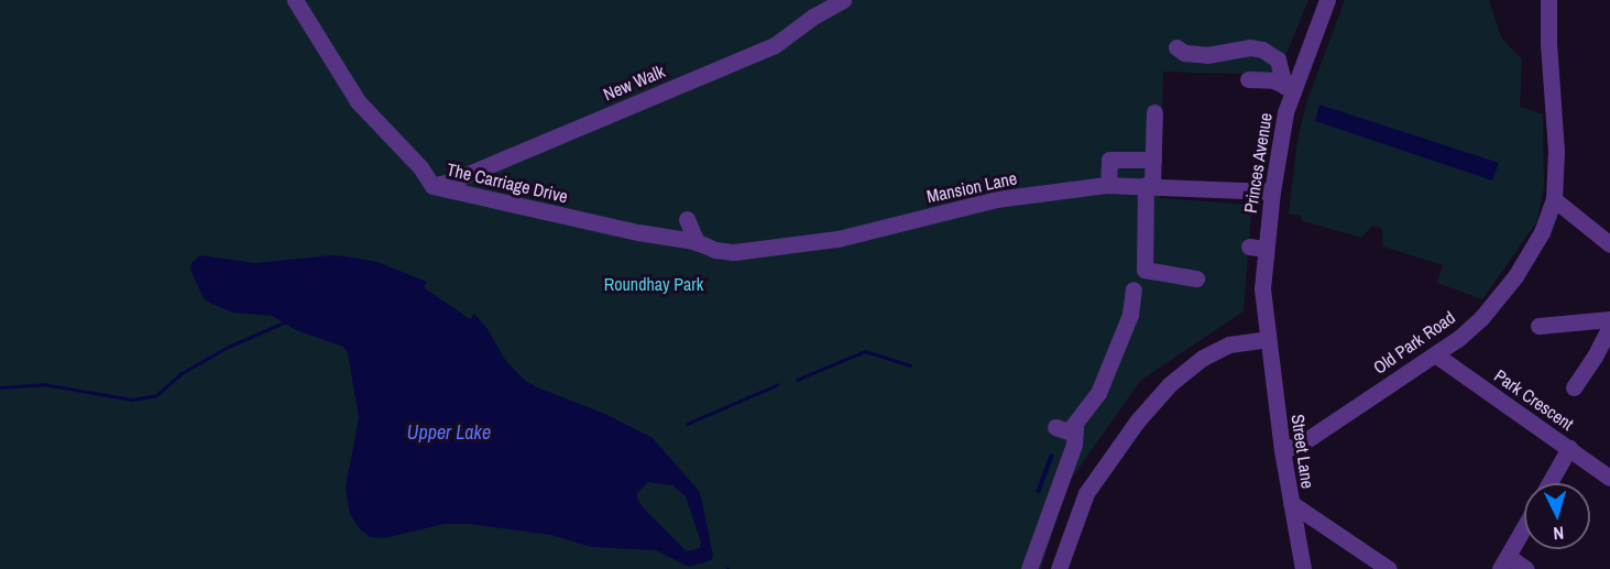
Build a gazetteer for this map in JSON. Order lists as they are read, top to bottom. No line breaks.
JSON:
{"streets":{"street":["New Walk","Princes Avenue","The Carriage Drive","Mansion Lane","Old Park Road","Park Crescent","Street Lane"]},"crossings":[["New Walk","The Carriage Drive"],["Princes Avenue","Mansion Lane"],["Princes Avenue","Street Lane"],["The Carriage Drive","Mansion Lane"],["Old Park Road","Park Crescent"],["Old Park Road","Street Lane"]],"water":["Upper Lake"],"parks":["Roundhay Park"],"north":"bottom"}
